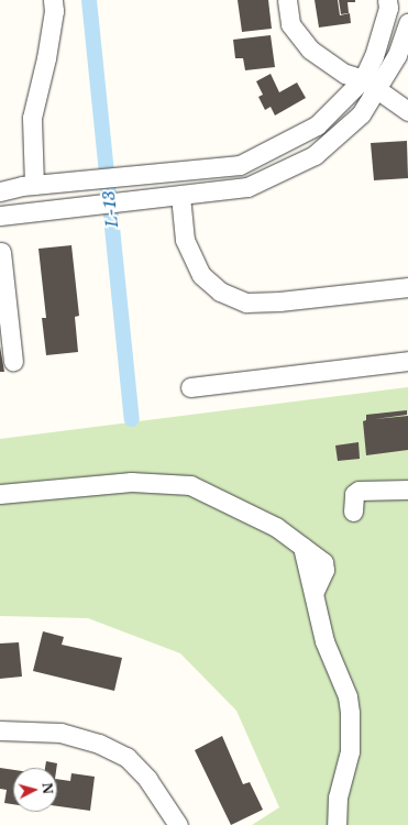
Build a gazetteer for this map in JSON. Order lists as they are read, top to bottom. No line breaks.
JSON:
{"water":["L-13"],"north":"right"}
